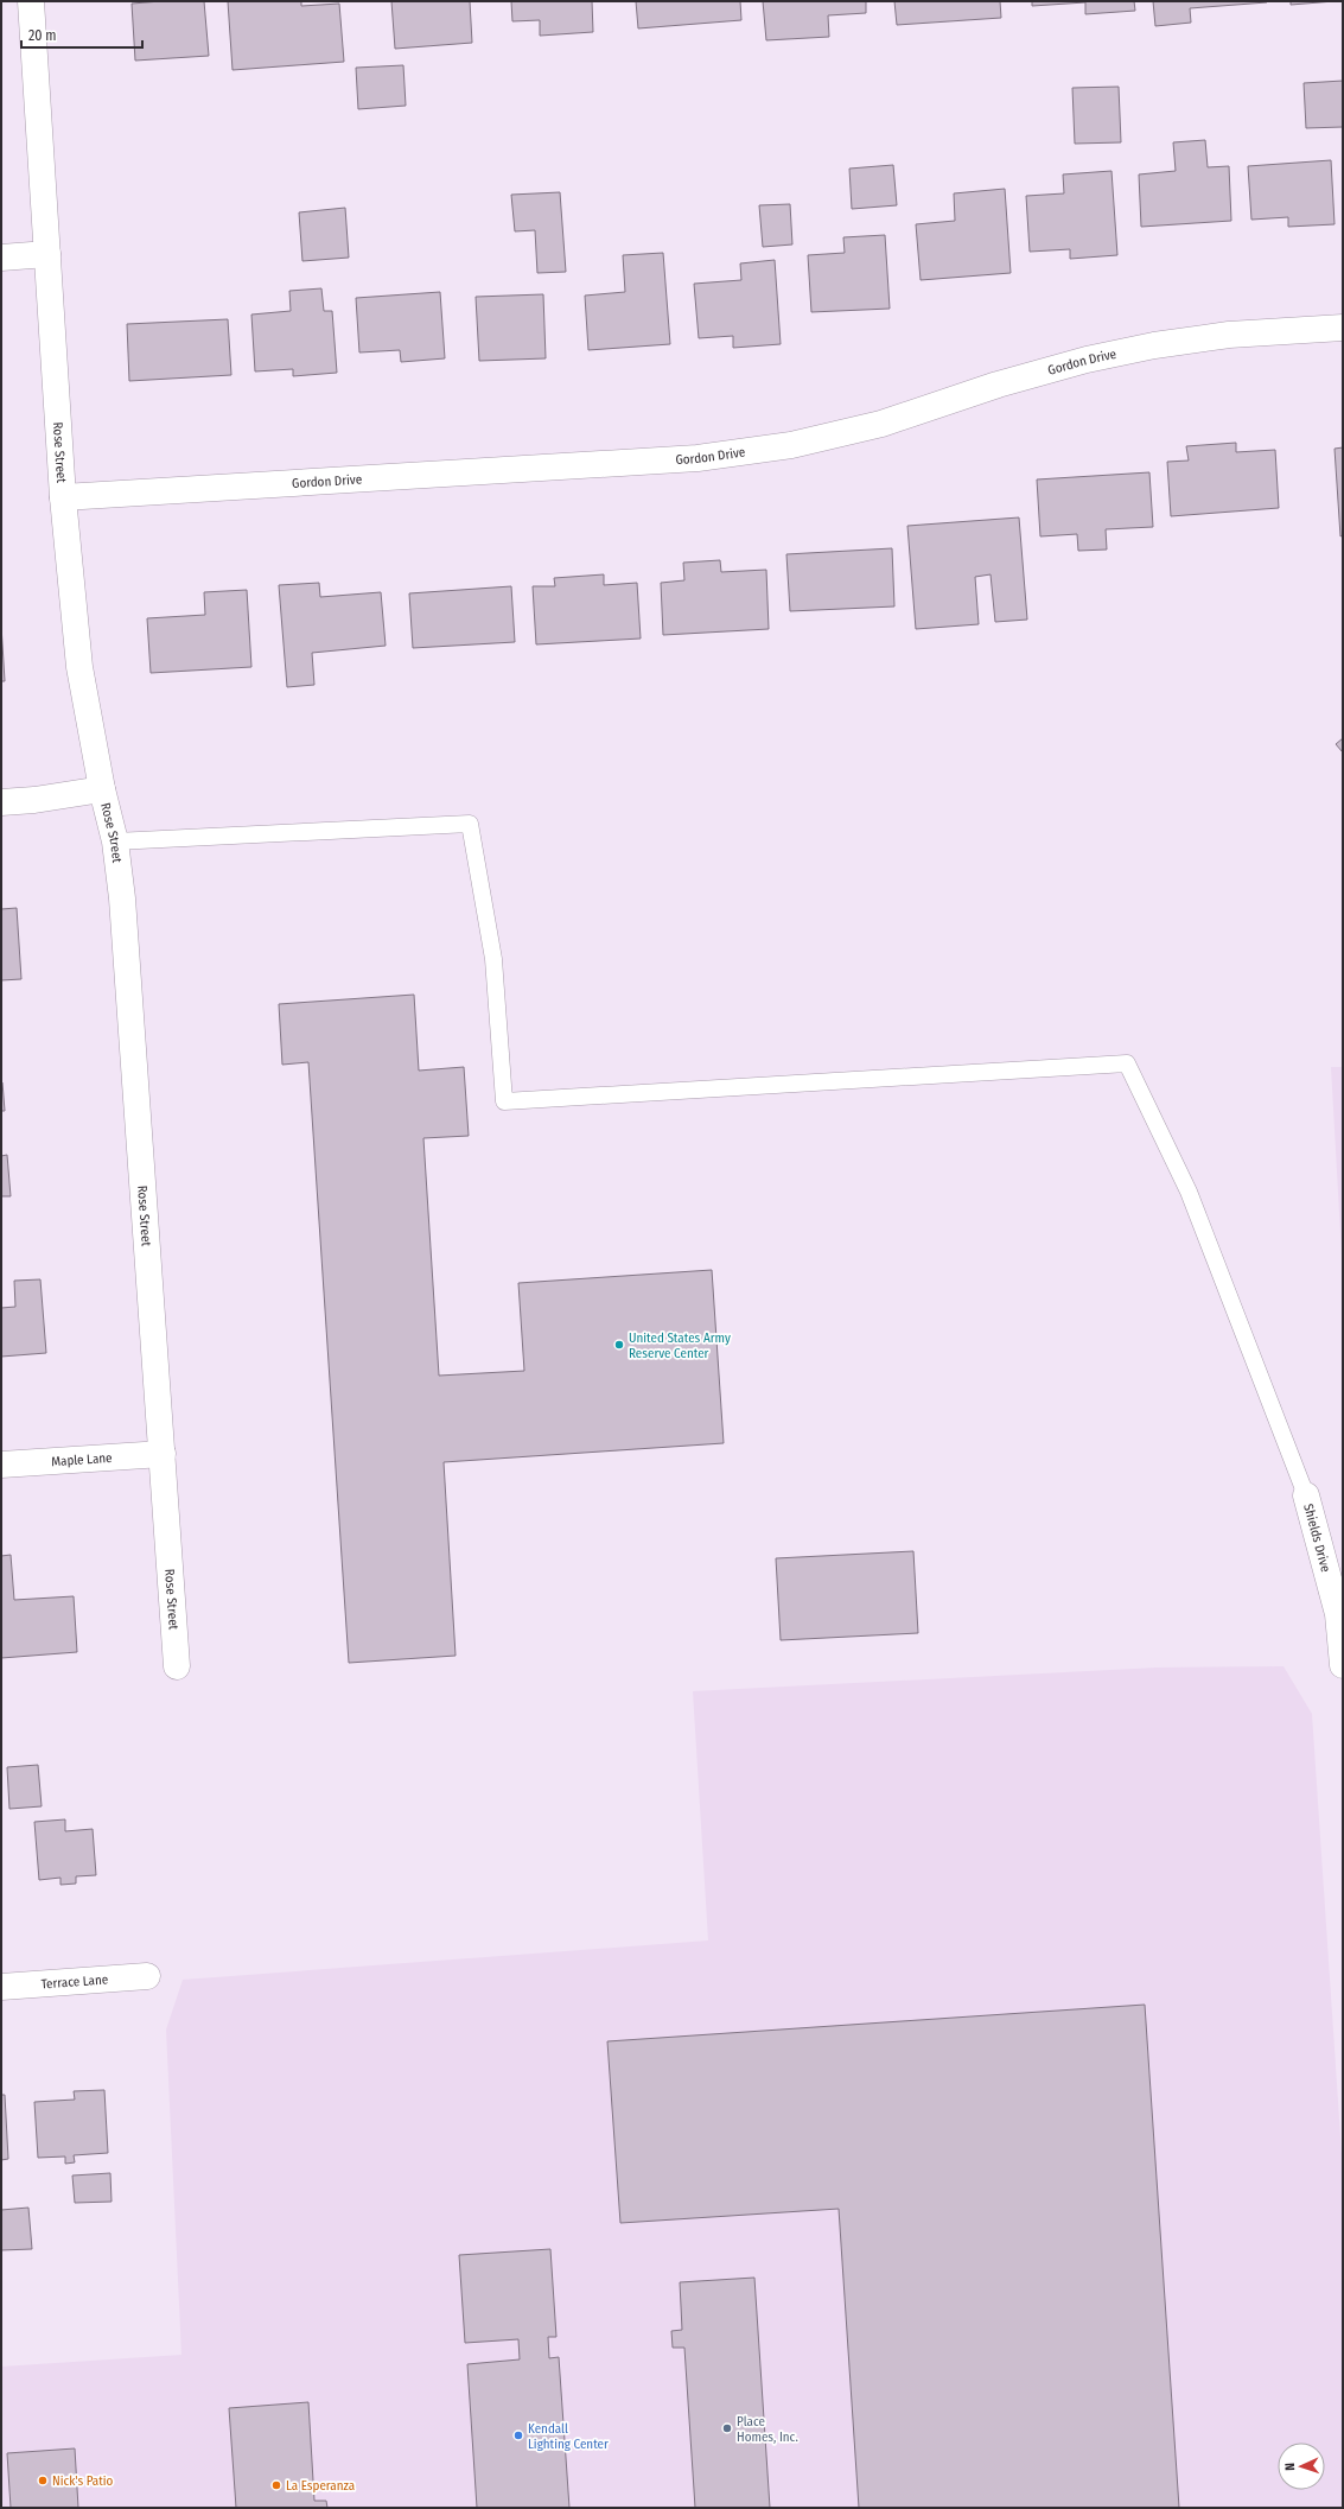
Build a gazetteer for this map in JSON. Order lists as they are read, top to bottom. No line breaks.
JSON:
{"streets":{"street":["Gordon Drive","Rose Street","Maple Lane","Shields Drive","Terrace Lane"]},"crossings":[["Gordon Drive","Rose Street"],["Rose Street","Maple Lane"]],"places":["United States Army Reserve Center","Place Homes, Inc.","Kendall Lighting Center","Nick's Patio","La Esperanza"],"scale_bar":"20 m","north":"left"}
